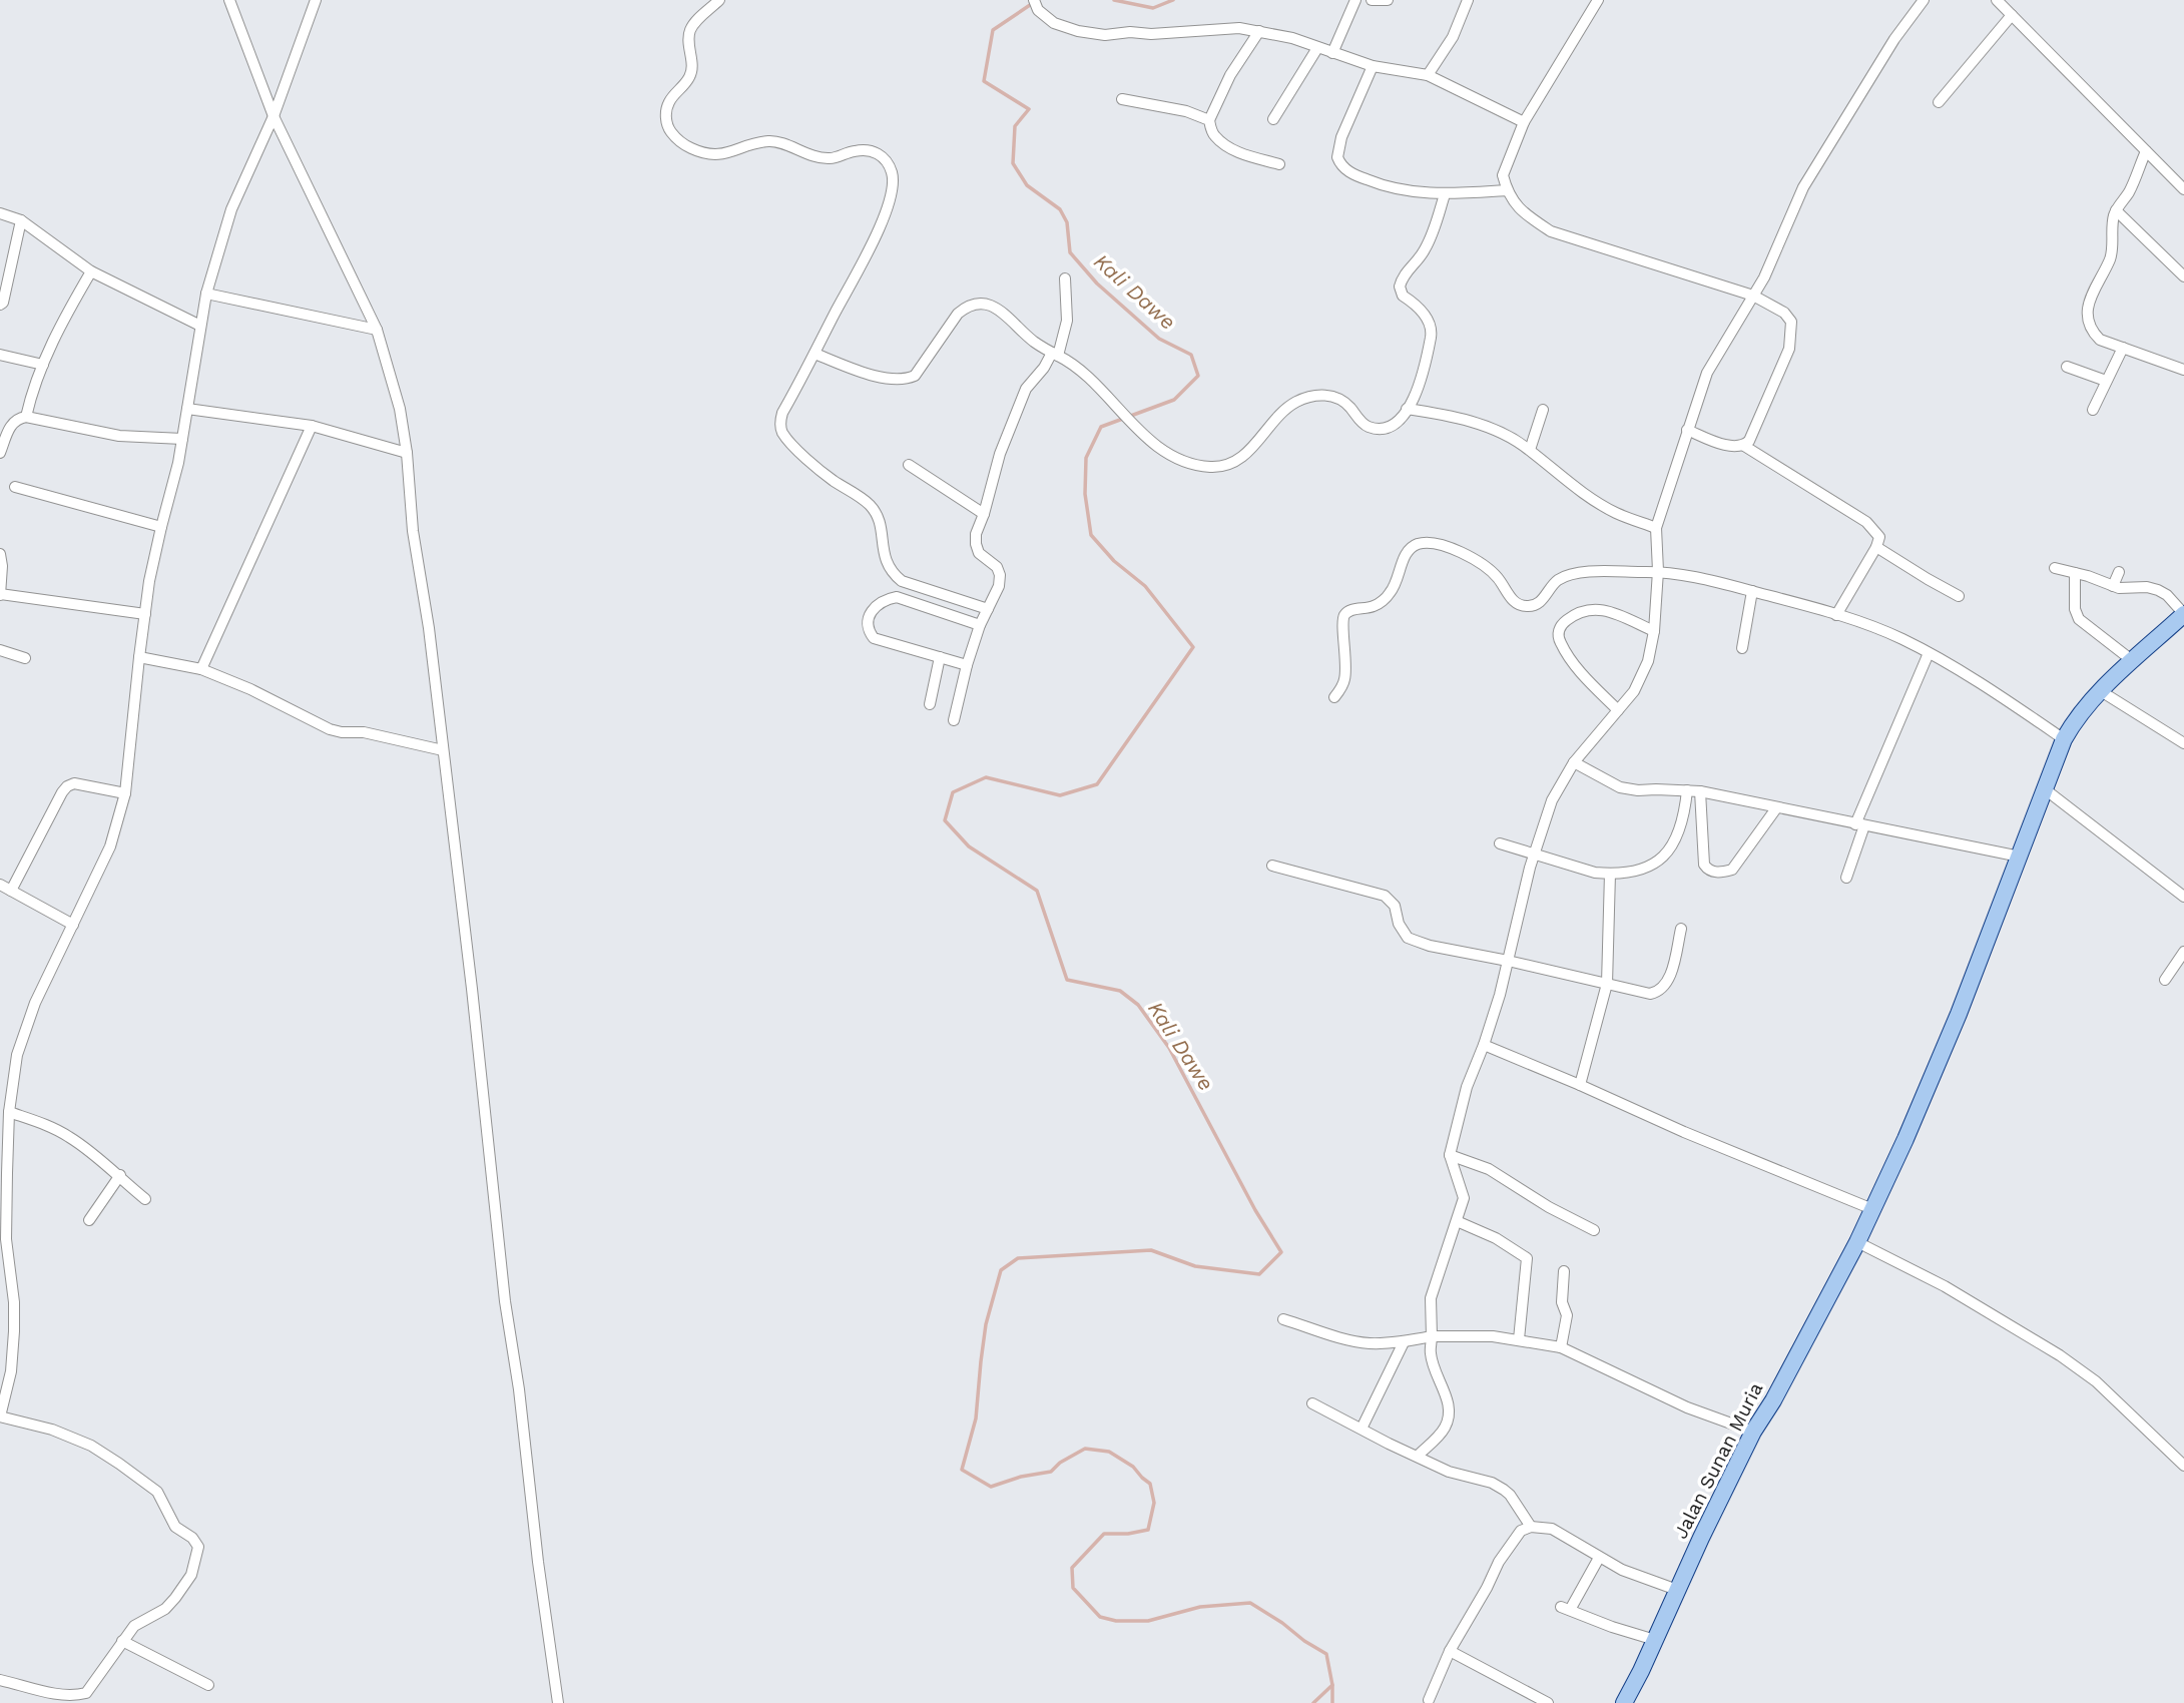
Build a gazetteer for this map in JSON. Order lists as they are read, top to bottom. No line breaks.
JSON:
{"streets":{"main road":["Jalan Sunan Muria"]},"water":["Kali Dawe"]}
